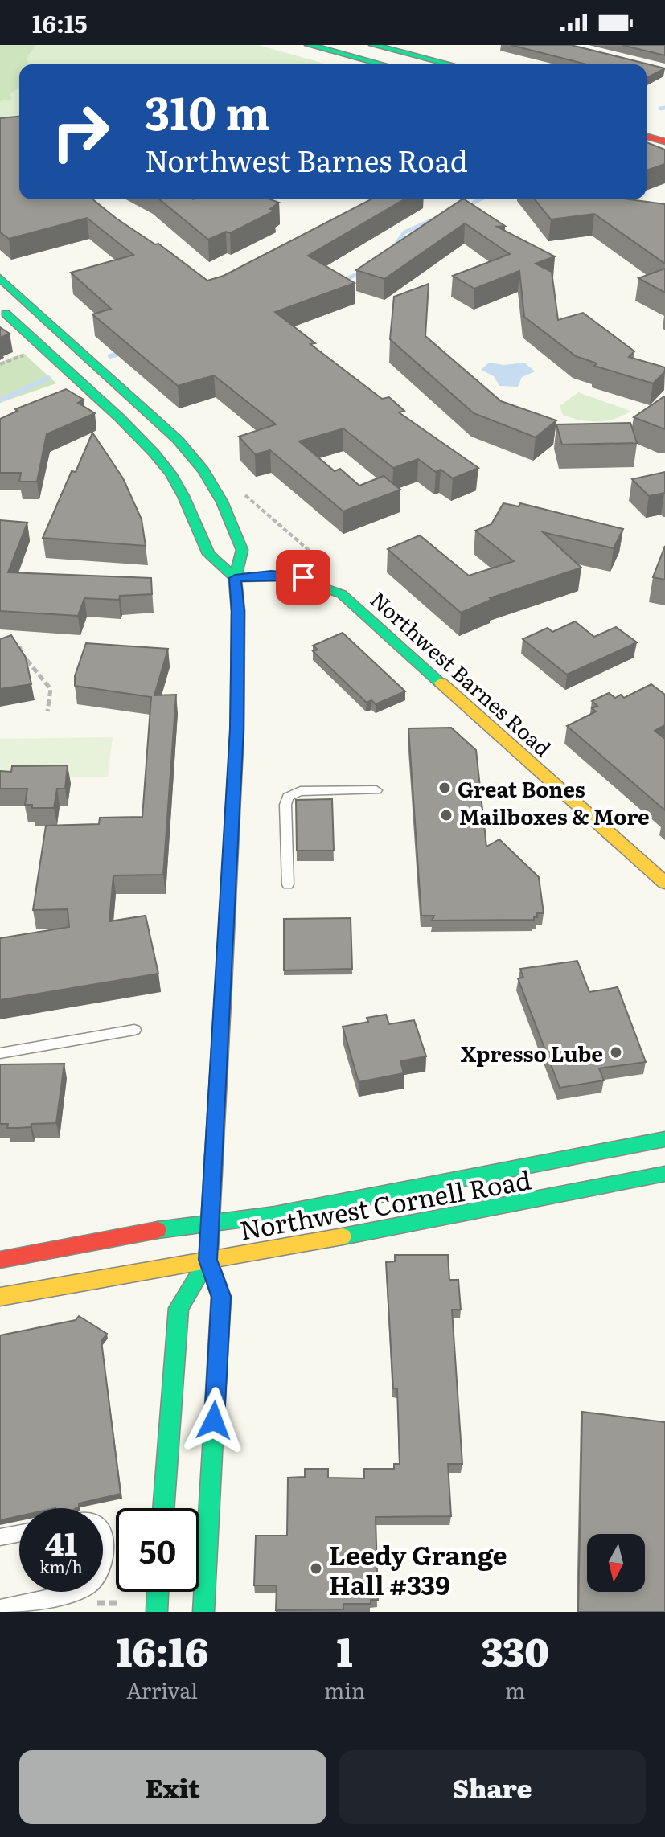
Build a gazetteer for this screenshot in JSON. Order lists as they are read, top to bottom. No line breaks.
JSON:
{"streets":{"main road":["Northwest Barnes Road","Northwest Cornell Road"]},"places":["Great Bones","Mailboxes & More","Xpresso Lube","Leedy Grange Hall #339"],"north":"bottom","page":{"status":"16:15","turn":["310 m","Northwest Barnes Road"],"speed":"41 km/h","limit":"50","eta":["16:16","Arrival","1","min","330","m"],"buttons":["Exit","Share"]}}
